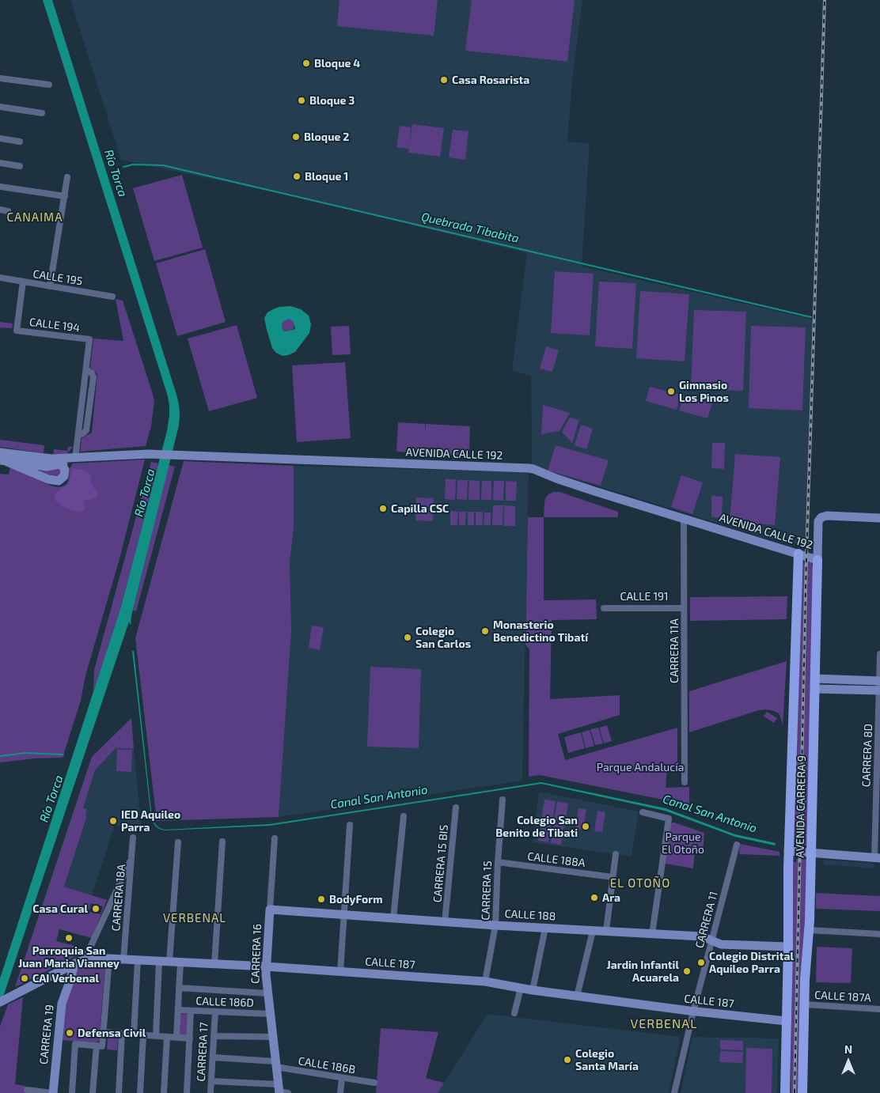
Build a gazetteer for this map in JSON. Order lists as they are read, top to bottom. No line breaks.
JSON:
{"streets":{"main road":["AVENIDA CARRERA 9"],"street":["CALLE 195","CALLE 194","AVENIDA CALLE 192","CALLE 191","CARRERA 11A","CARRERA 8D","CALLE 188A","CARRERA 15 BIS","CARRERA 15","CARRERA 18A","CALLE 188","CARRERA 11","CARRERA 16","CALLE 187","CALLE 187A","CALLE 186D","CARRERA 19","CARRERA 17","CALLE 186B"]},"crossings":[["CALLE 195","CALLE 194"],["CALLE 194","AVENIDA CALLE 192"],["AVENIDA CALLE 192","CARRERA 11A"],["AVENIDA CALLE 192","AVENIDA CARRERA 9"],["CALLE 191","CARRERA 11A"],["AVENIDA CARRERA 9","CALLE 188"],["AVENIDA CARRERA 9","CALLE 187"],["AVENIDA CARRERA 9","CALLE 187A"],["CALLE 188A","CARRERA 15"],["CARRERA 15 BIS","CALLE 188"],["CARRERA 15","CALLE 188"],["CARRERA 15","CALLE 187"],["CARRERA 18A","CALLE 187"],["CALLE 188","CARRERA 11"],["CALLE 188","CARRERA 16"],["CARRERA 11","CALLE 187"],["CARRERA 16","CALLE 187"],["CARRERA 16","CALLE 186D"],["CARRERA 16","CALLE 186B"],["CALLE 187","CARRERA 19"],["CALLE 186D","CARRERA 17"],["CARRERA 17","CALLE 186B"]],"districts":["CANAIMA","EL OTOÑO","VERBENAL","VERBENAL"],"water":["Río Torca","Quebrada Tibabita","Canal San Antonio"],"parks":["Parque Andalucía","Parque El Otoño"],"places":["Bloque 4","Casa Rosarista","Bloque 3","Bloque 2","Bloque 1","Gimnasio Los Pinos","Capilla CSC","Monasterio Benedictino Tibatí","Colegio San Carlos","IED Aquileo Parra","Colegio San Benito de Tibati","Ara","BodyForm","Casa Cural","Parroquia San Juan Maria Vianney","Colegio Distrital Aquileo Parra","Jardin Infantil Acuarela","CAI Verbenal","Defensa Civil","Colegio Santa María"],"north":"top"}
